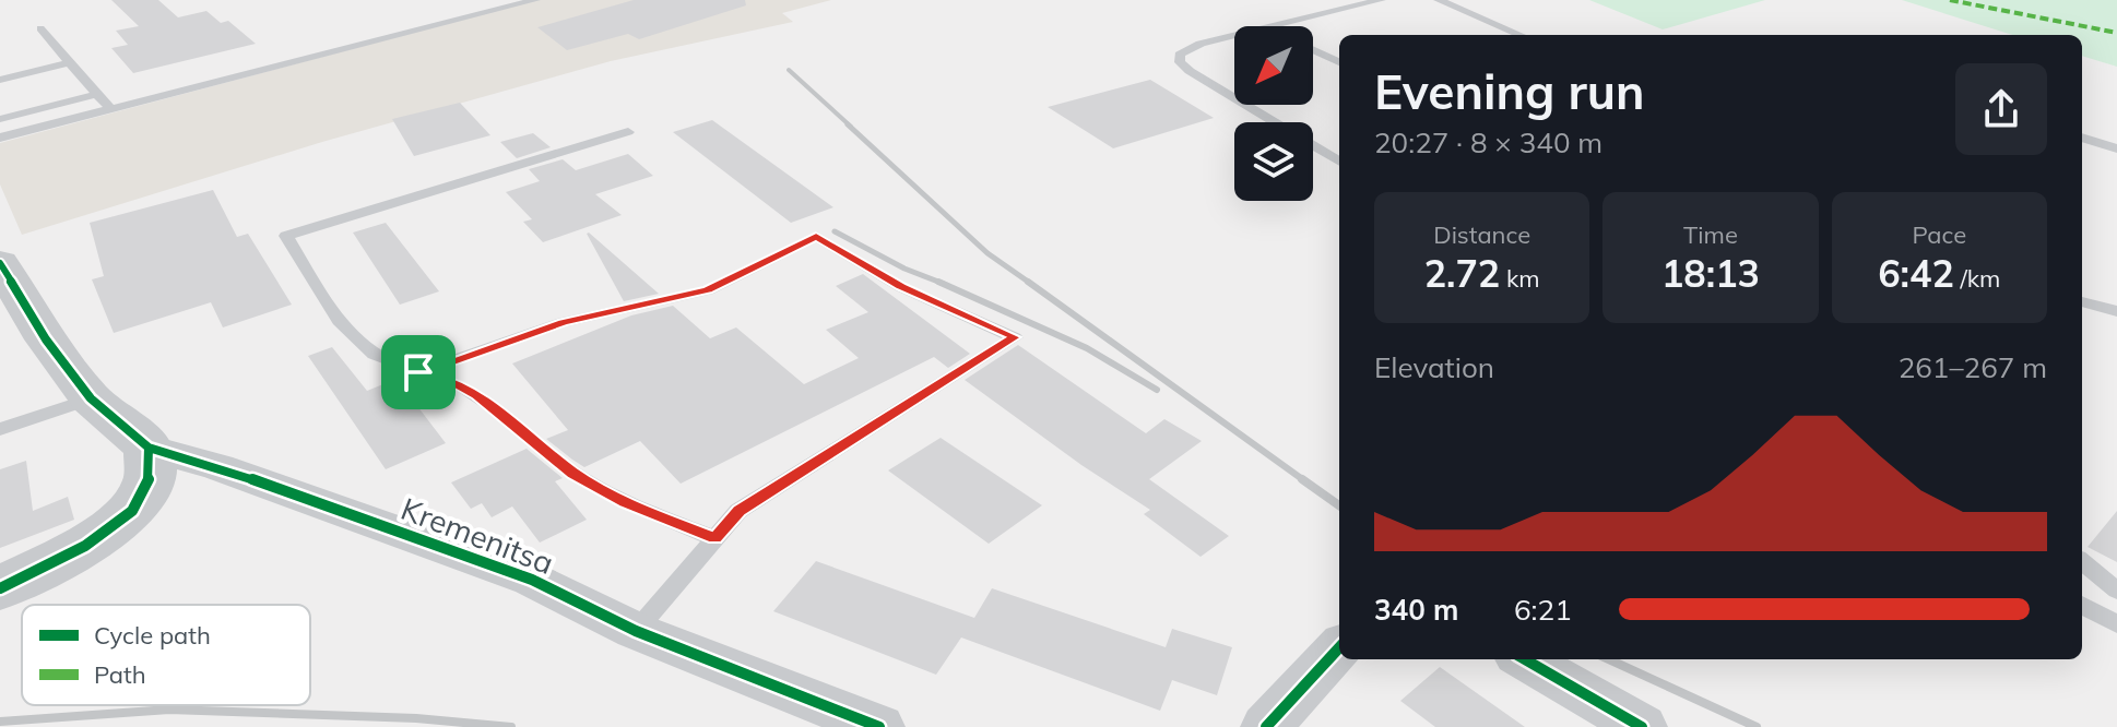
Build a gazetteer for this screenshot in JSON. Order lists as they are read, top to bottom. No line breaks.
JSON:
{"streets":{"street":["Kremenitsa"]},"legend":["Cycle path","Path"],"north":"bottom left","page":{"heading":["Evening run","20:27 · 8 × 340 m"],"stats":[["Distance","2.72 km"],["Time","18:13"],["Pace","6:42 /km"]],"chart":["Elevation","261–267 m"],"list":[{"name":"340 m","note":"6:21"}]}}
